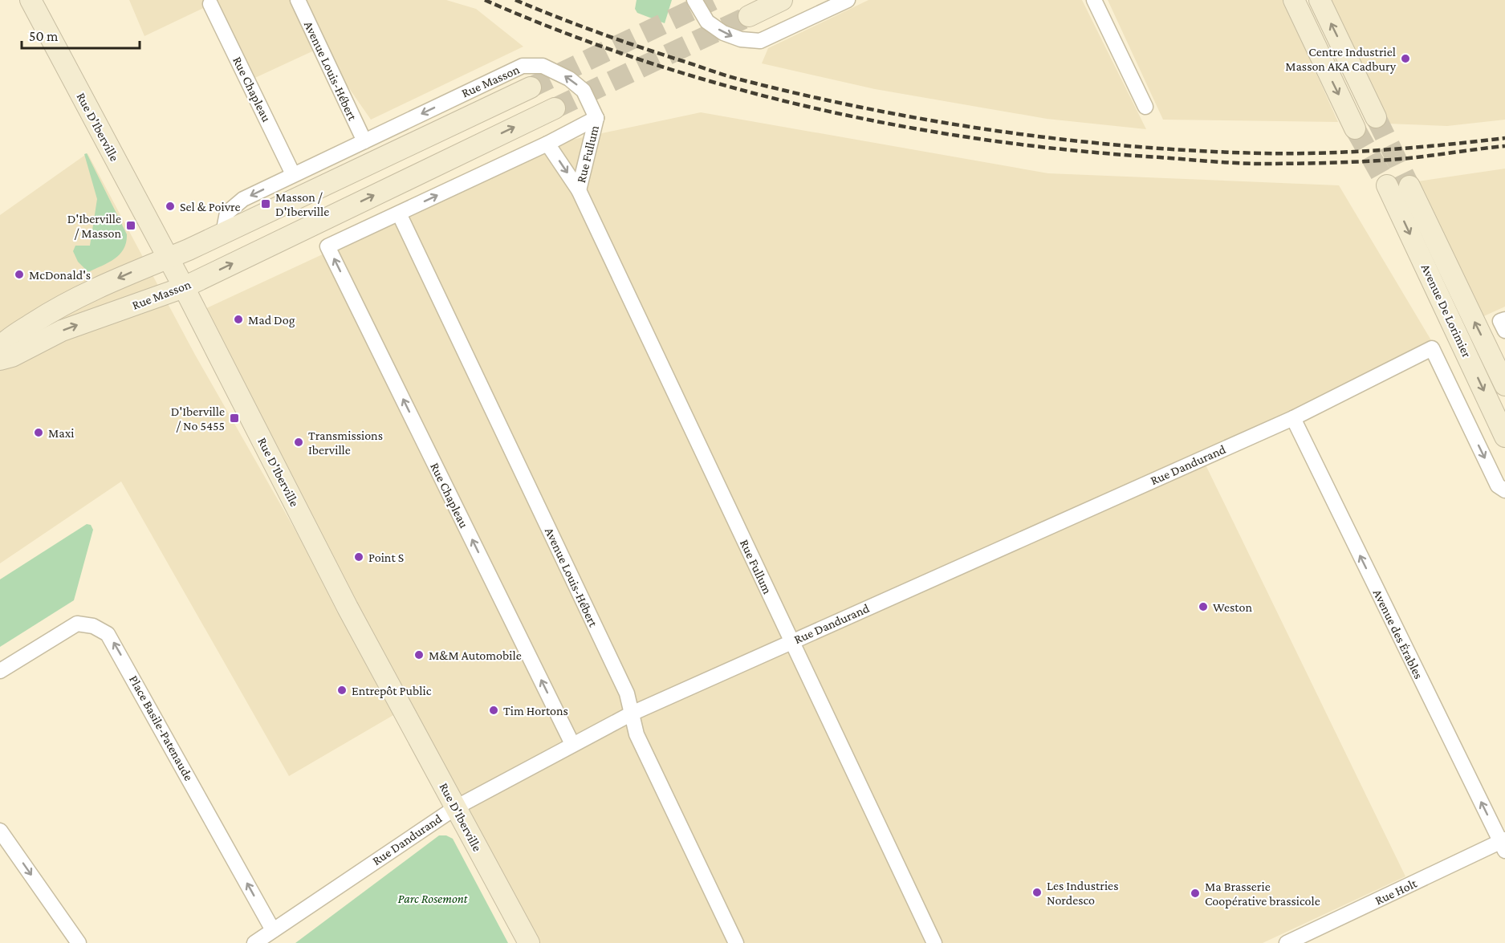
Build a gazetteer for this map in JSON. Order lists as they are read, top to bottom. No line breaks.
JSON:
{"streets":{"main road":["Rue Masson","Rue D'Iberville","Avenue De Lorimier"],"street":["Avenue Louis-Hébert","Rue Chapleau","Rue Fullum","Rue Dandurand","Avenue des Érables","Place Basile-Patenaude","Rue Holt"]},"crossings":[["Avenue Louis-Hébert","Rue Masson"],["Avenue Louis-Hébert","Rue Chapleau"],["Avenue Louis-Hébert","Rue Dandurand"],["Rue Masson","Rue Chapleau"],["Rue Masson","Rue D'Iberville"],["Rue Masson","Rue Fullum"],["Rue Chapleau","Rue Dandurand"],["Rue D'Iberville","Rue Dandurand"],["Rue Fullum","Rue Dandurand"],["Rue Dandurand","Avenue des Érables"],["Rue Dandurand","Place Basile-Patenaude"],["Avenue des Érables","Rue Holt"]],"one_way":["Rue Chapleau","Avenue des Érables","Place Basile-Patenaude"],"parks":["Parc Rosemont"],"places":{"other":["Centre Industriel Masson AKA Cadbury","Sel & Poivre","McDonald's","Mad Dog","Maxi","Transmissions Iberville","Point S","Weston","M&M Automobile","Entrepôt Public","Tim Hortons","Les Industries Nordesco","Ma Brasserie Coopérative brassicole"],"transit":["Masson / D'Iberville","D'Iberville / Masson","D'Iberville / No 5455"]},"scale_bar":"50 m"}
